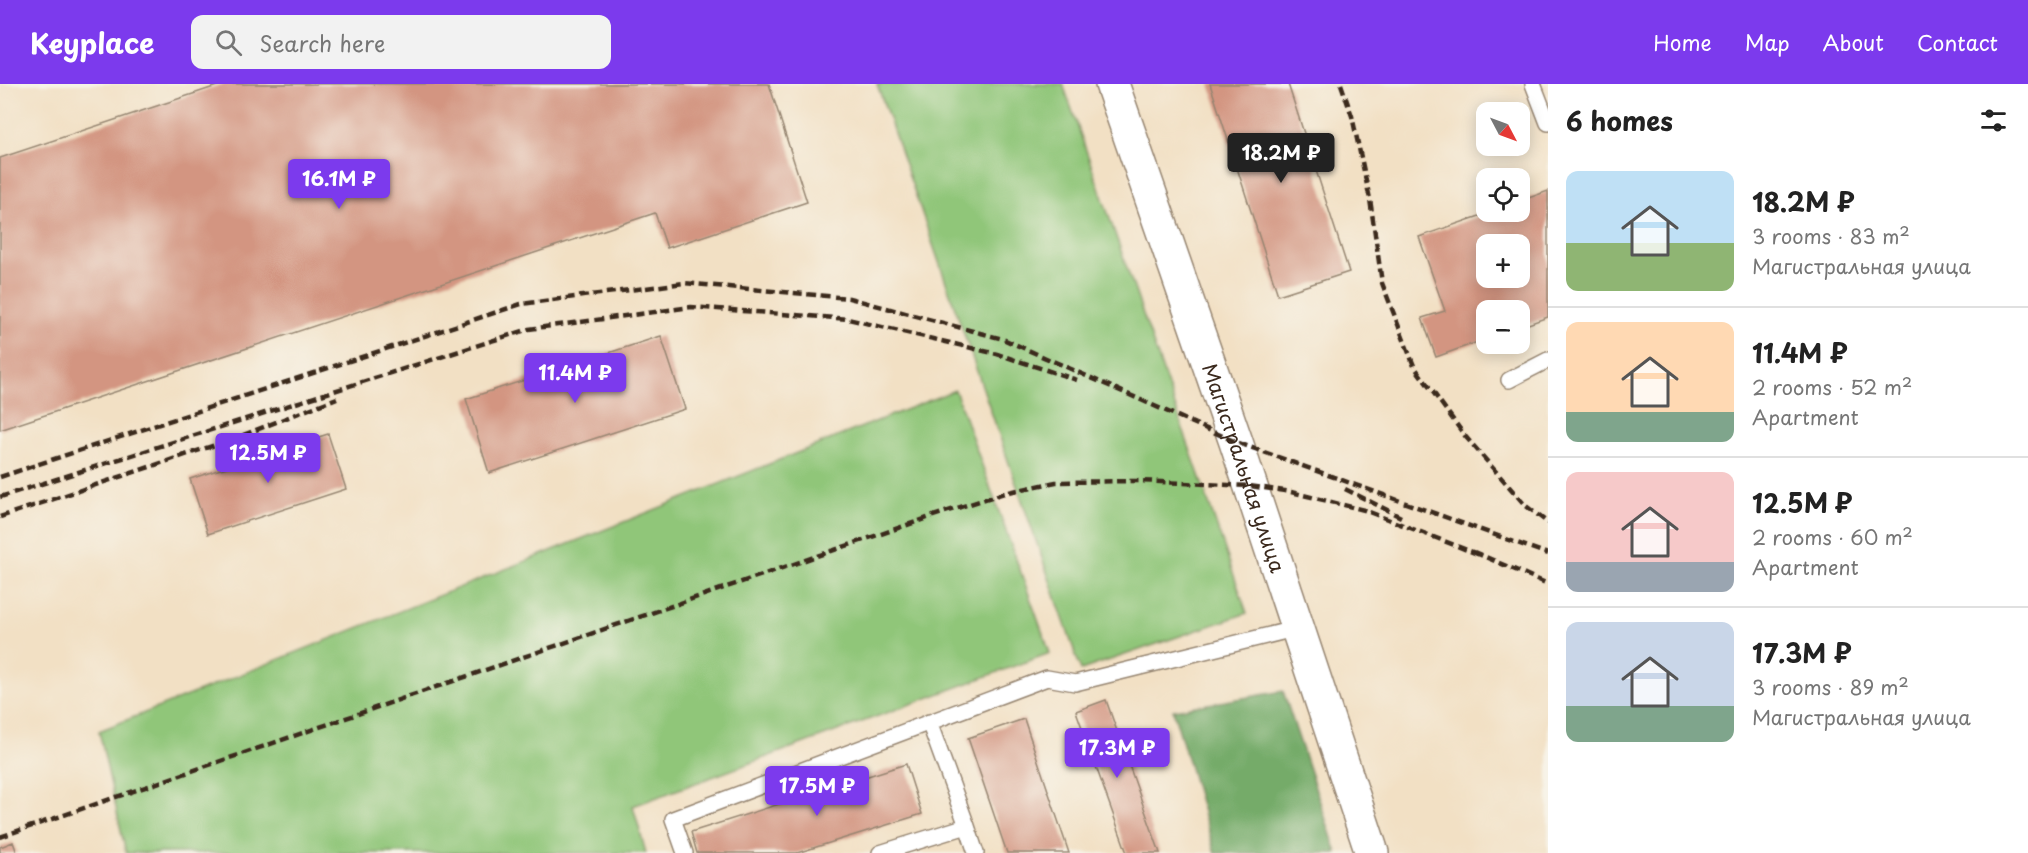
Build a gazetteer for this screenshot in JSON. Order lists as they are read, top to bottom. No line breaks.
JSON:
{"streets":{"main road":["Магистральная улица"]},"north":"bottom right","page":{"header":"Keyplace","search":"Search here","nav":["Home","Map","About","Contact"],"heading":"6 homes","map_buttons":["+","−"],"price":["18.2M ₽","16.1M ₽","11.4M ₽","12.5M ₽","17.3M ₽","17.5M ₽"],"list":[{"name":"18.2M ₽","note":"3 rooms · 83 m² · Магистральная улица"},{"name":"11.4M ₽","note":"2 rooms · 52 m² · Apartment"},{"name":"12.5M ₽","note":"2 rooms · 60 m² · Apartment"},{"name":"17.3M ₽","note":"3 rooms · 89 m² · Магистральная улица"}]}}
